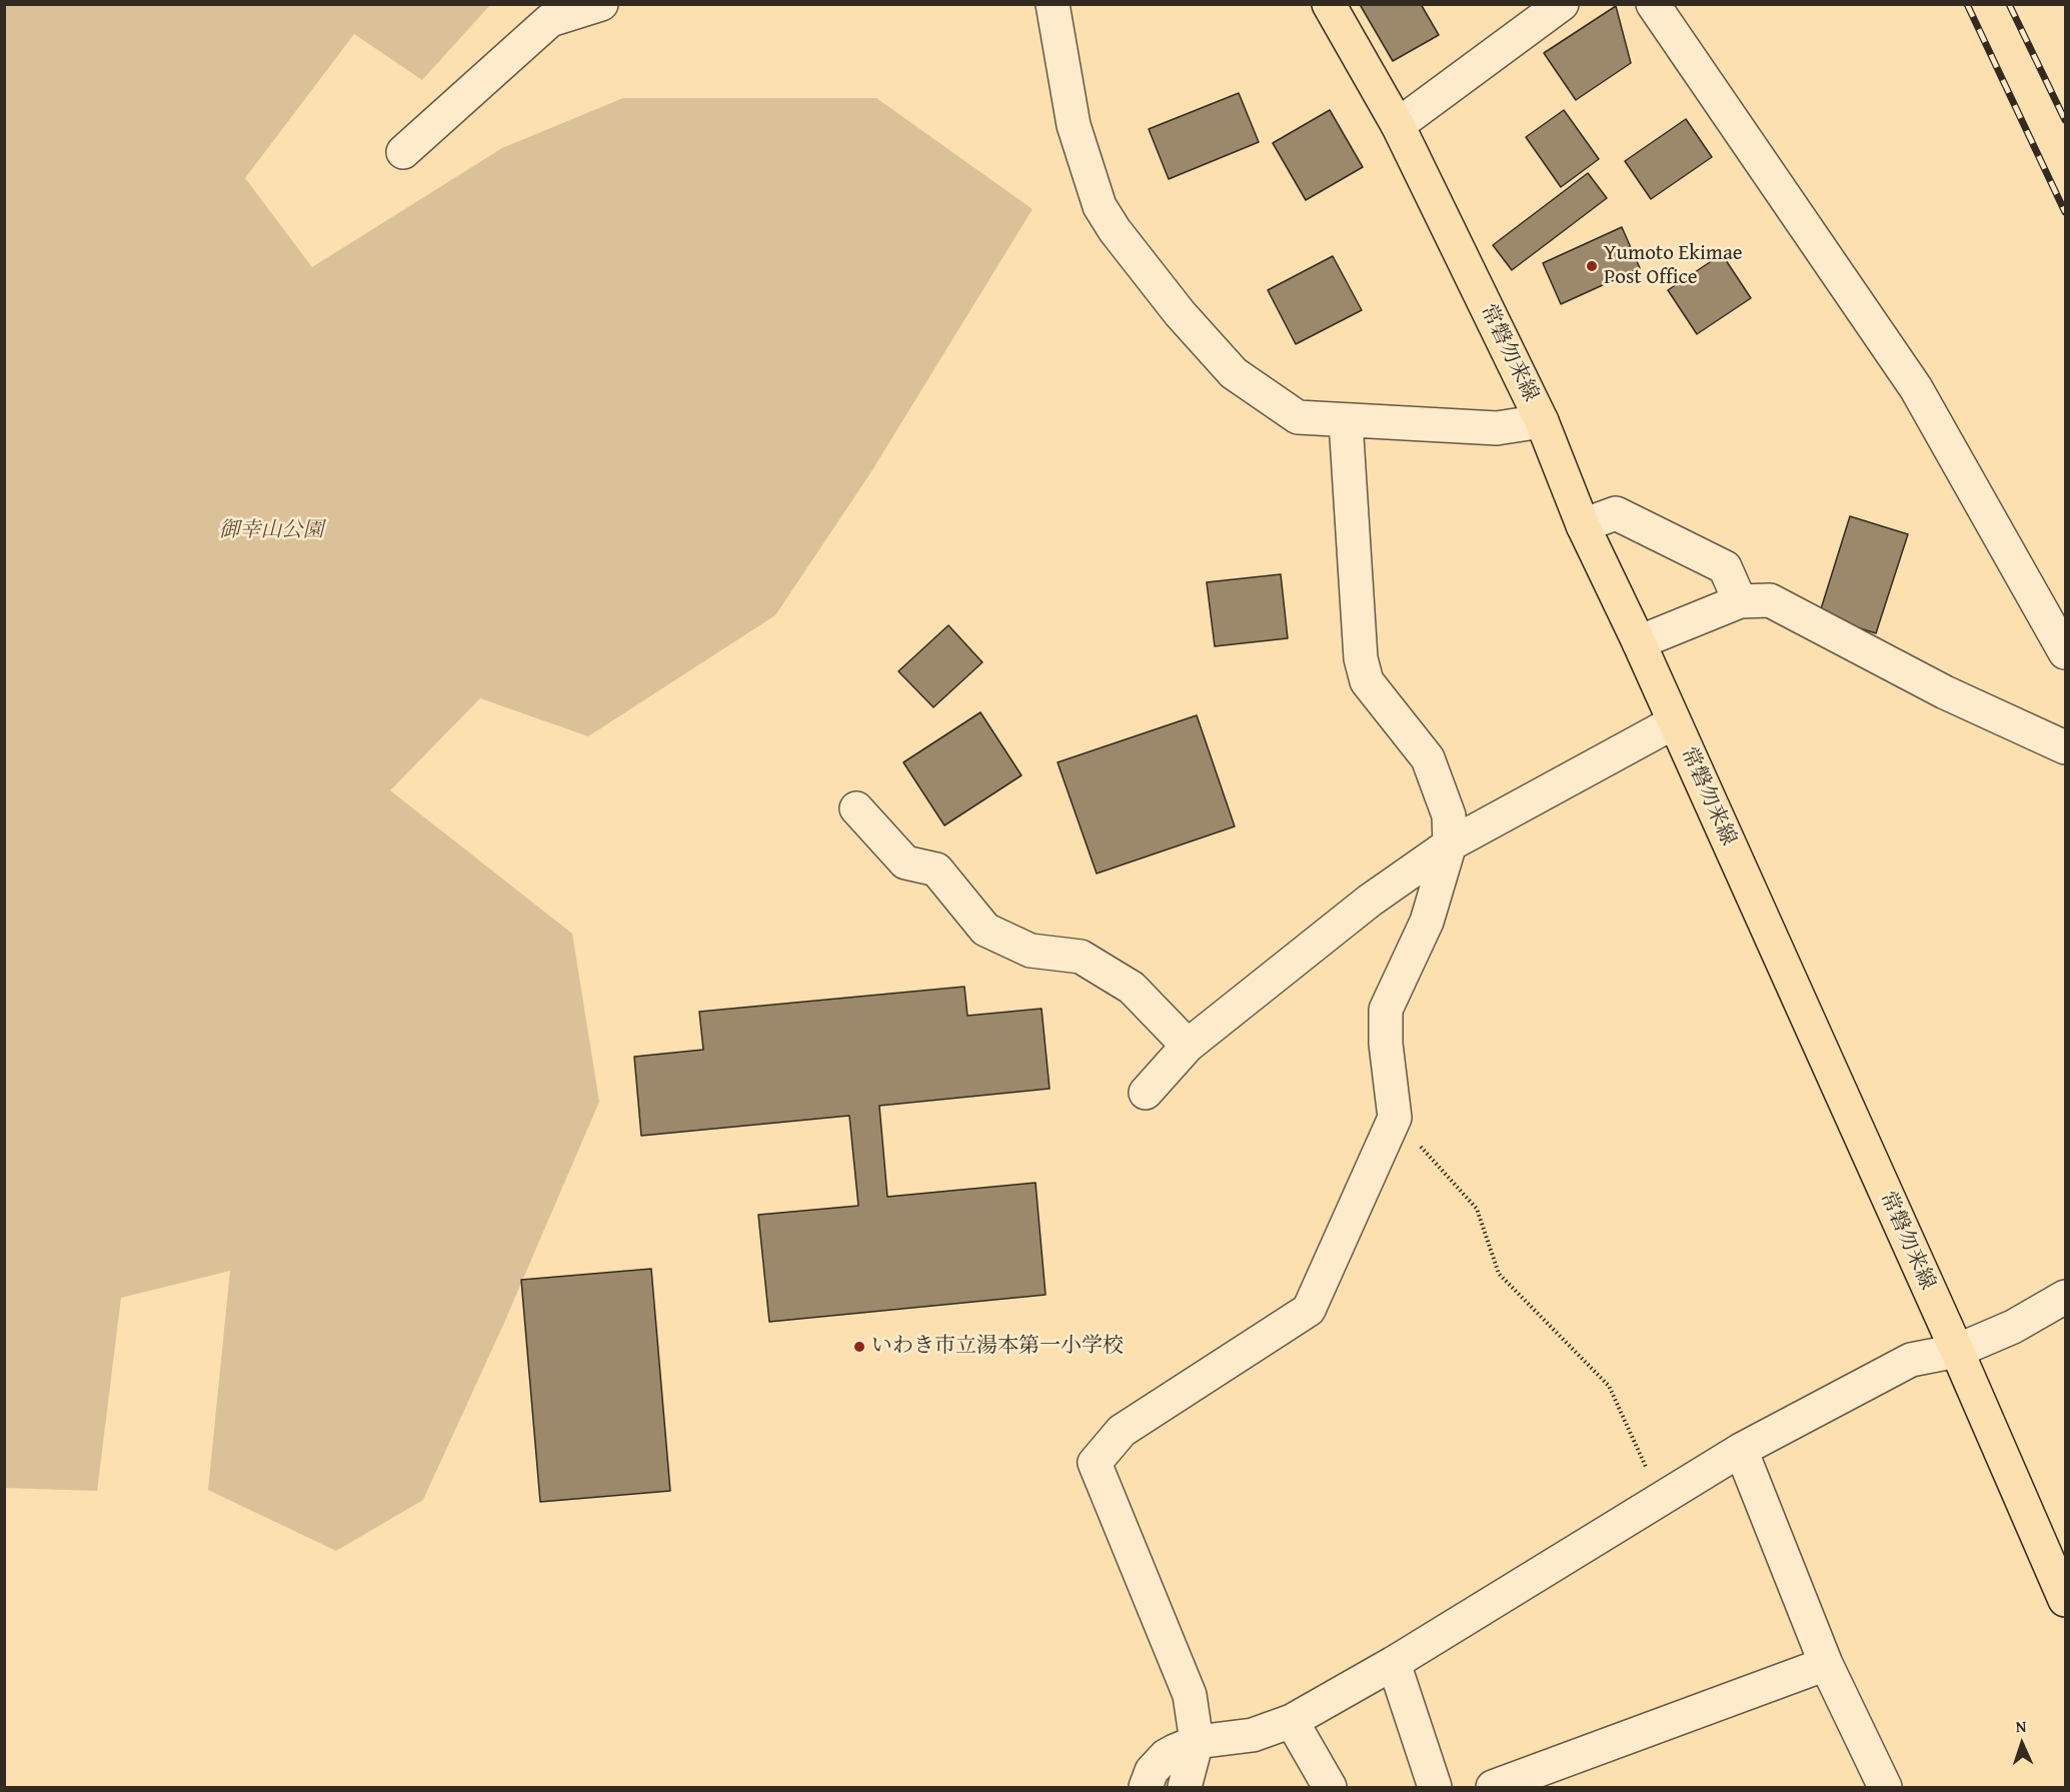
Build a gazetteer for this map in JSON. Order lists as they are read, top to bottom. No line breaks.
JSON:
{"streets":{"main road":["常磐勿来線"]},"parks":["御幸山公園"],"places":["Yumoto Ekimae Post Office","いわき市立湯本第一小学校"],"north":"top"}
